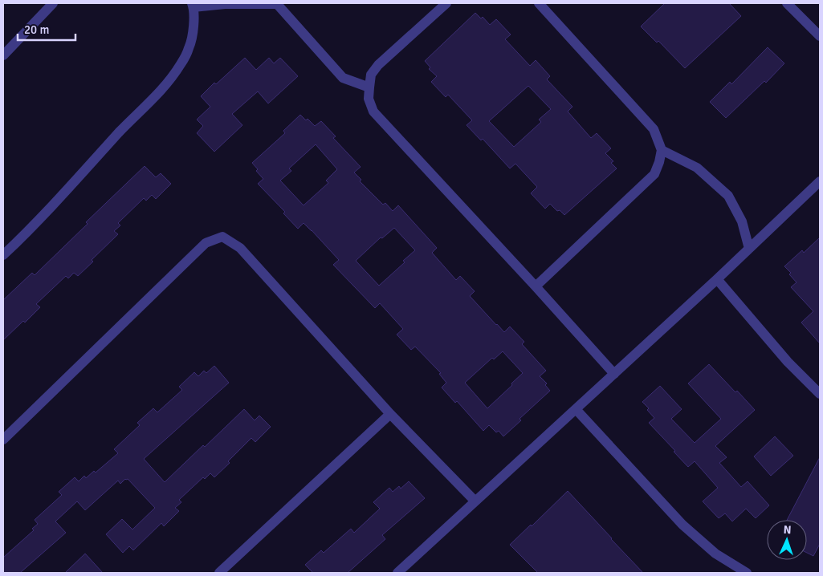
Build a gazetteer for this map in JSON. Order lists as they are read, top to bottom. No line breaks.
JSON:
{"scale_bar":"20 m","north":"top"}
